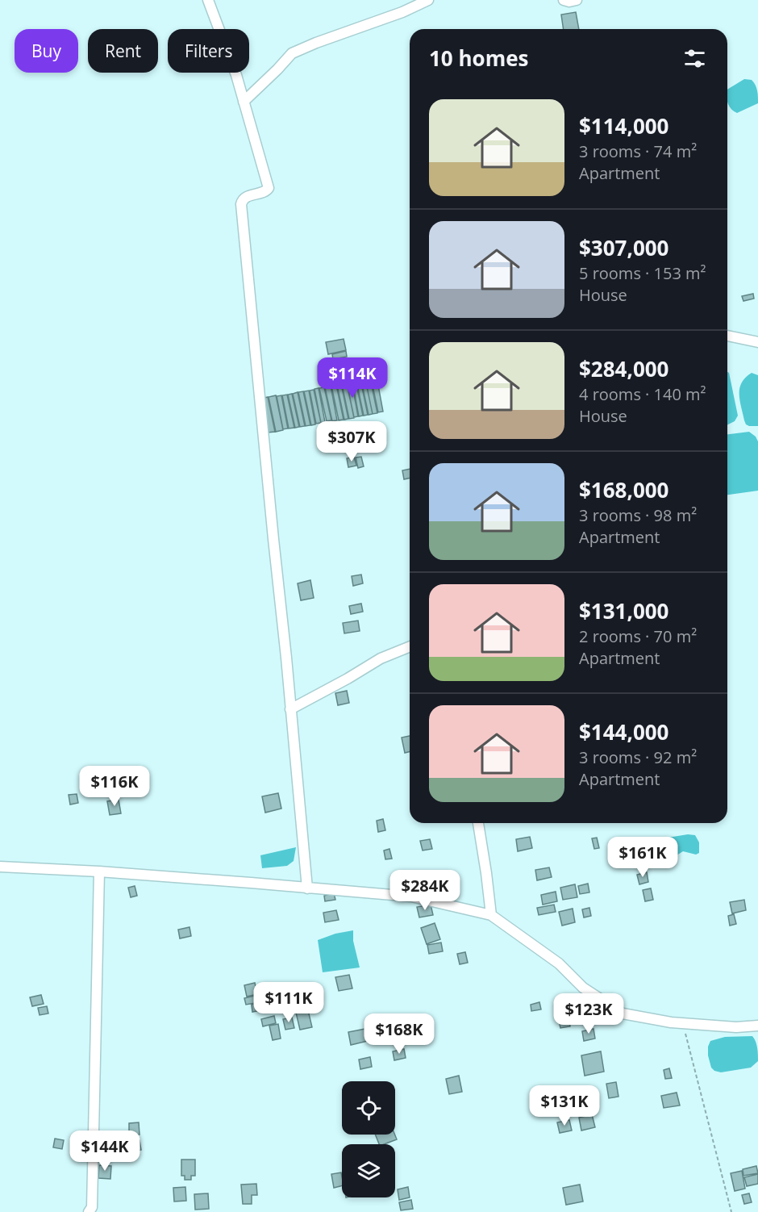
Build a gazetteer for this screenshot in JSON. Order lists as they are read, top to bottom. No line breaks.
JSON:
{"page":{"chip":["Buy","Rent","Filters"],"heading":"10 homes","list":[{"name":"$114,000","note":"3 rooms · 74 m² · Apartment"},{"name":"$307,000","note":"5 rooms · 153 m² · House"},{"name":"$284,000","note":"4 rooms · 140 m² · House"},{"name":"$168,000","note":"3 rooms · 98 m² · Apartment"},{"name":"$131,000","note":"2 rooms · 70 m² · Apartment"},{"name":"$144,000","note":"3 rooms · 92 m² · Apartment"}],"price":["$114K","$307K","$116K","$161K","$284K","$111K","$123K","$168K","$131K","$144K"]}}
